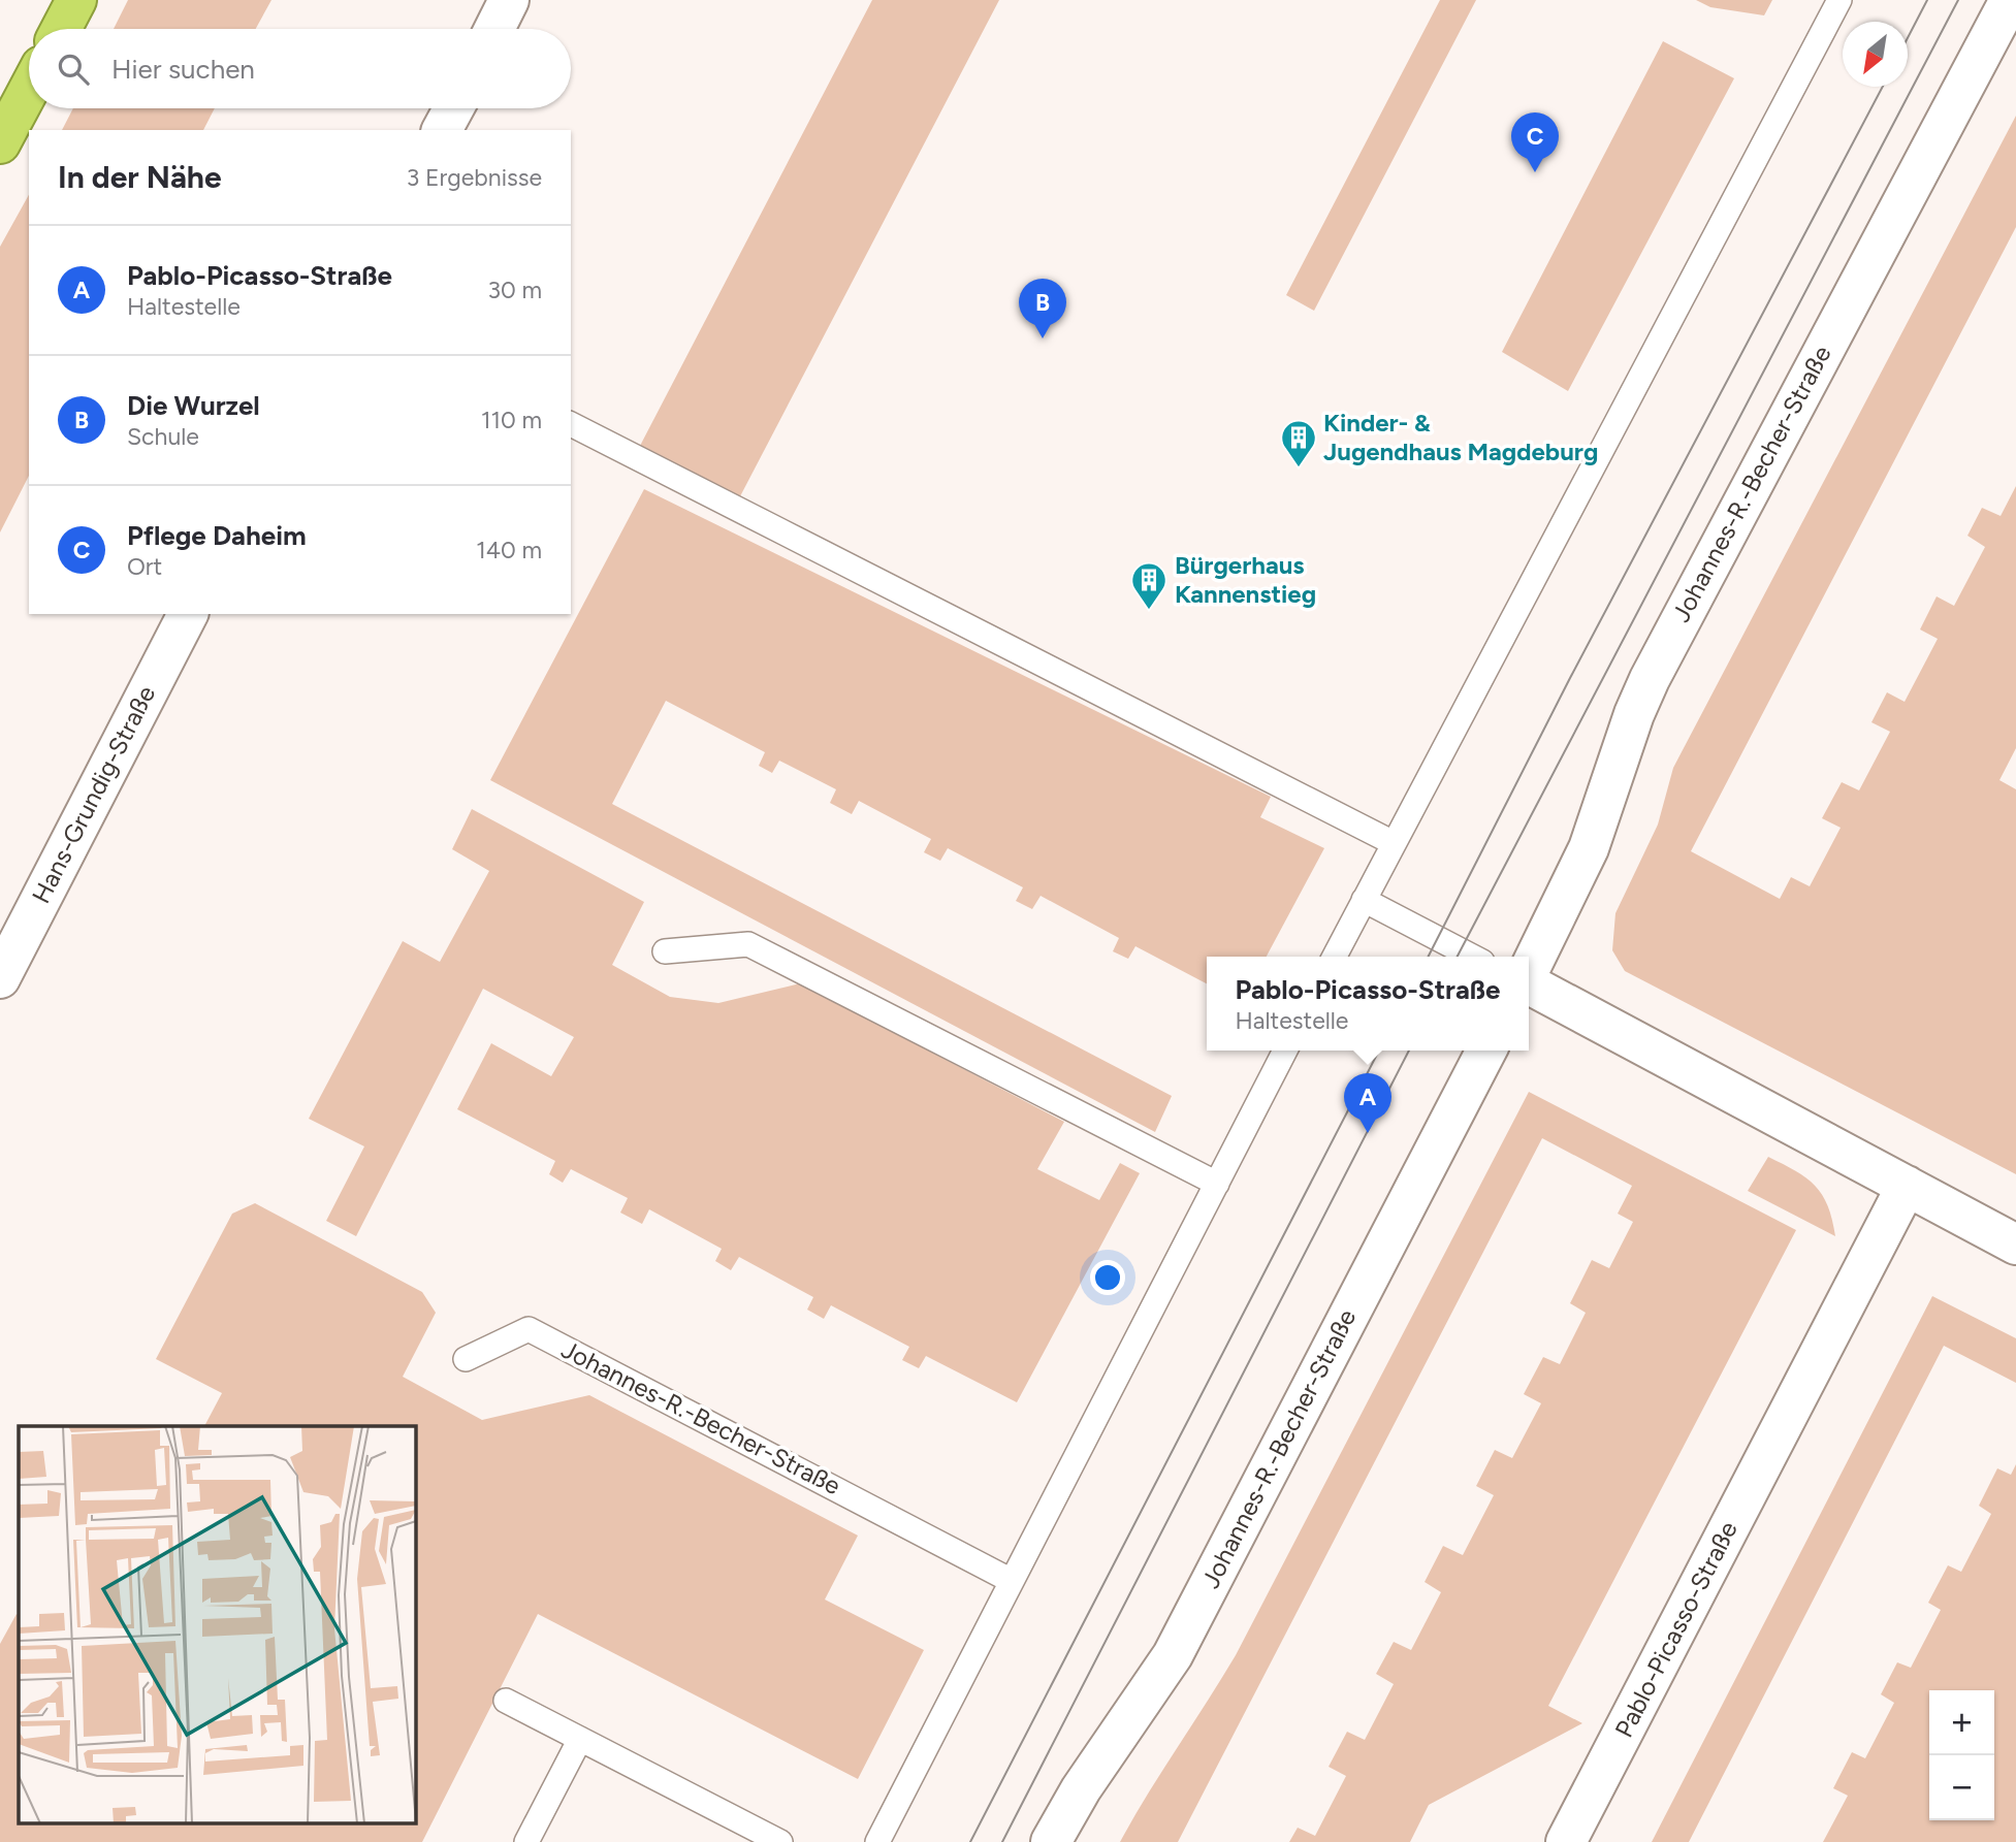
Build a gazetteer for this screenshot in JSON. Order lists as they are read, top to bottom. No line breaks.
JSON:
{"streets":{"street":["Johannes-R.-Becher-Straße","Hans-Grundig-Straße","Pablo-Picasso-Straße"]},"places":{"building":["Kinder- & Jugendhaus Magdeburg","Bürgerhaus Kannenstieg"]},"north":"bottom left","page":{"search":"Hier suchen","pins":["C","B","A"],"heading":["In der Nähe","3 Ergebnisse"],"list":[{"mark":"A","name":"Pablo-Picasso-Straße","note":"Haltestelle","value":"30 m"},{"mark":"B","name":"Die Wurzel","note":"Schule","value":"110 m"},{"mark":"C","name":"Pflege Daheim","note":"Ort","value":"140 m"}],"popup":["Pablo-Picasso-Straße","Haltestelle"],"map_buttons":["+","−"]}}
